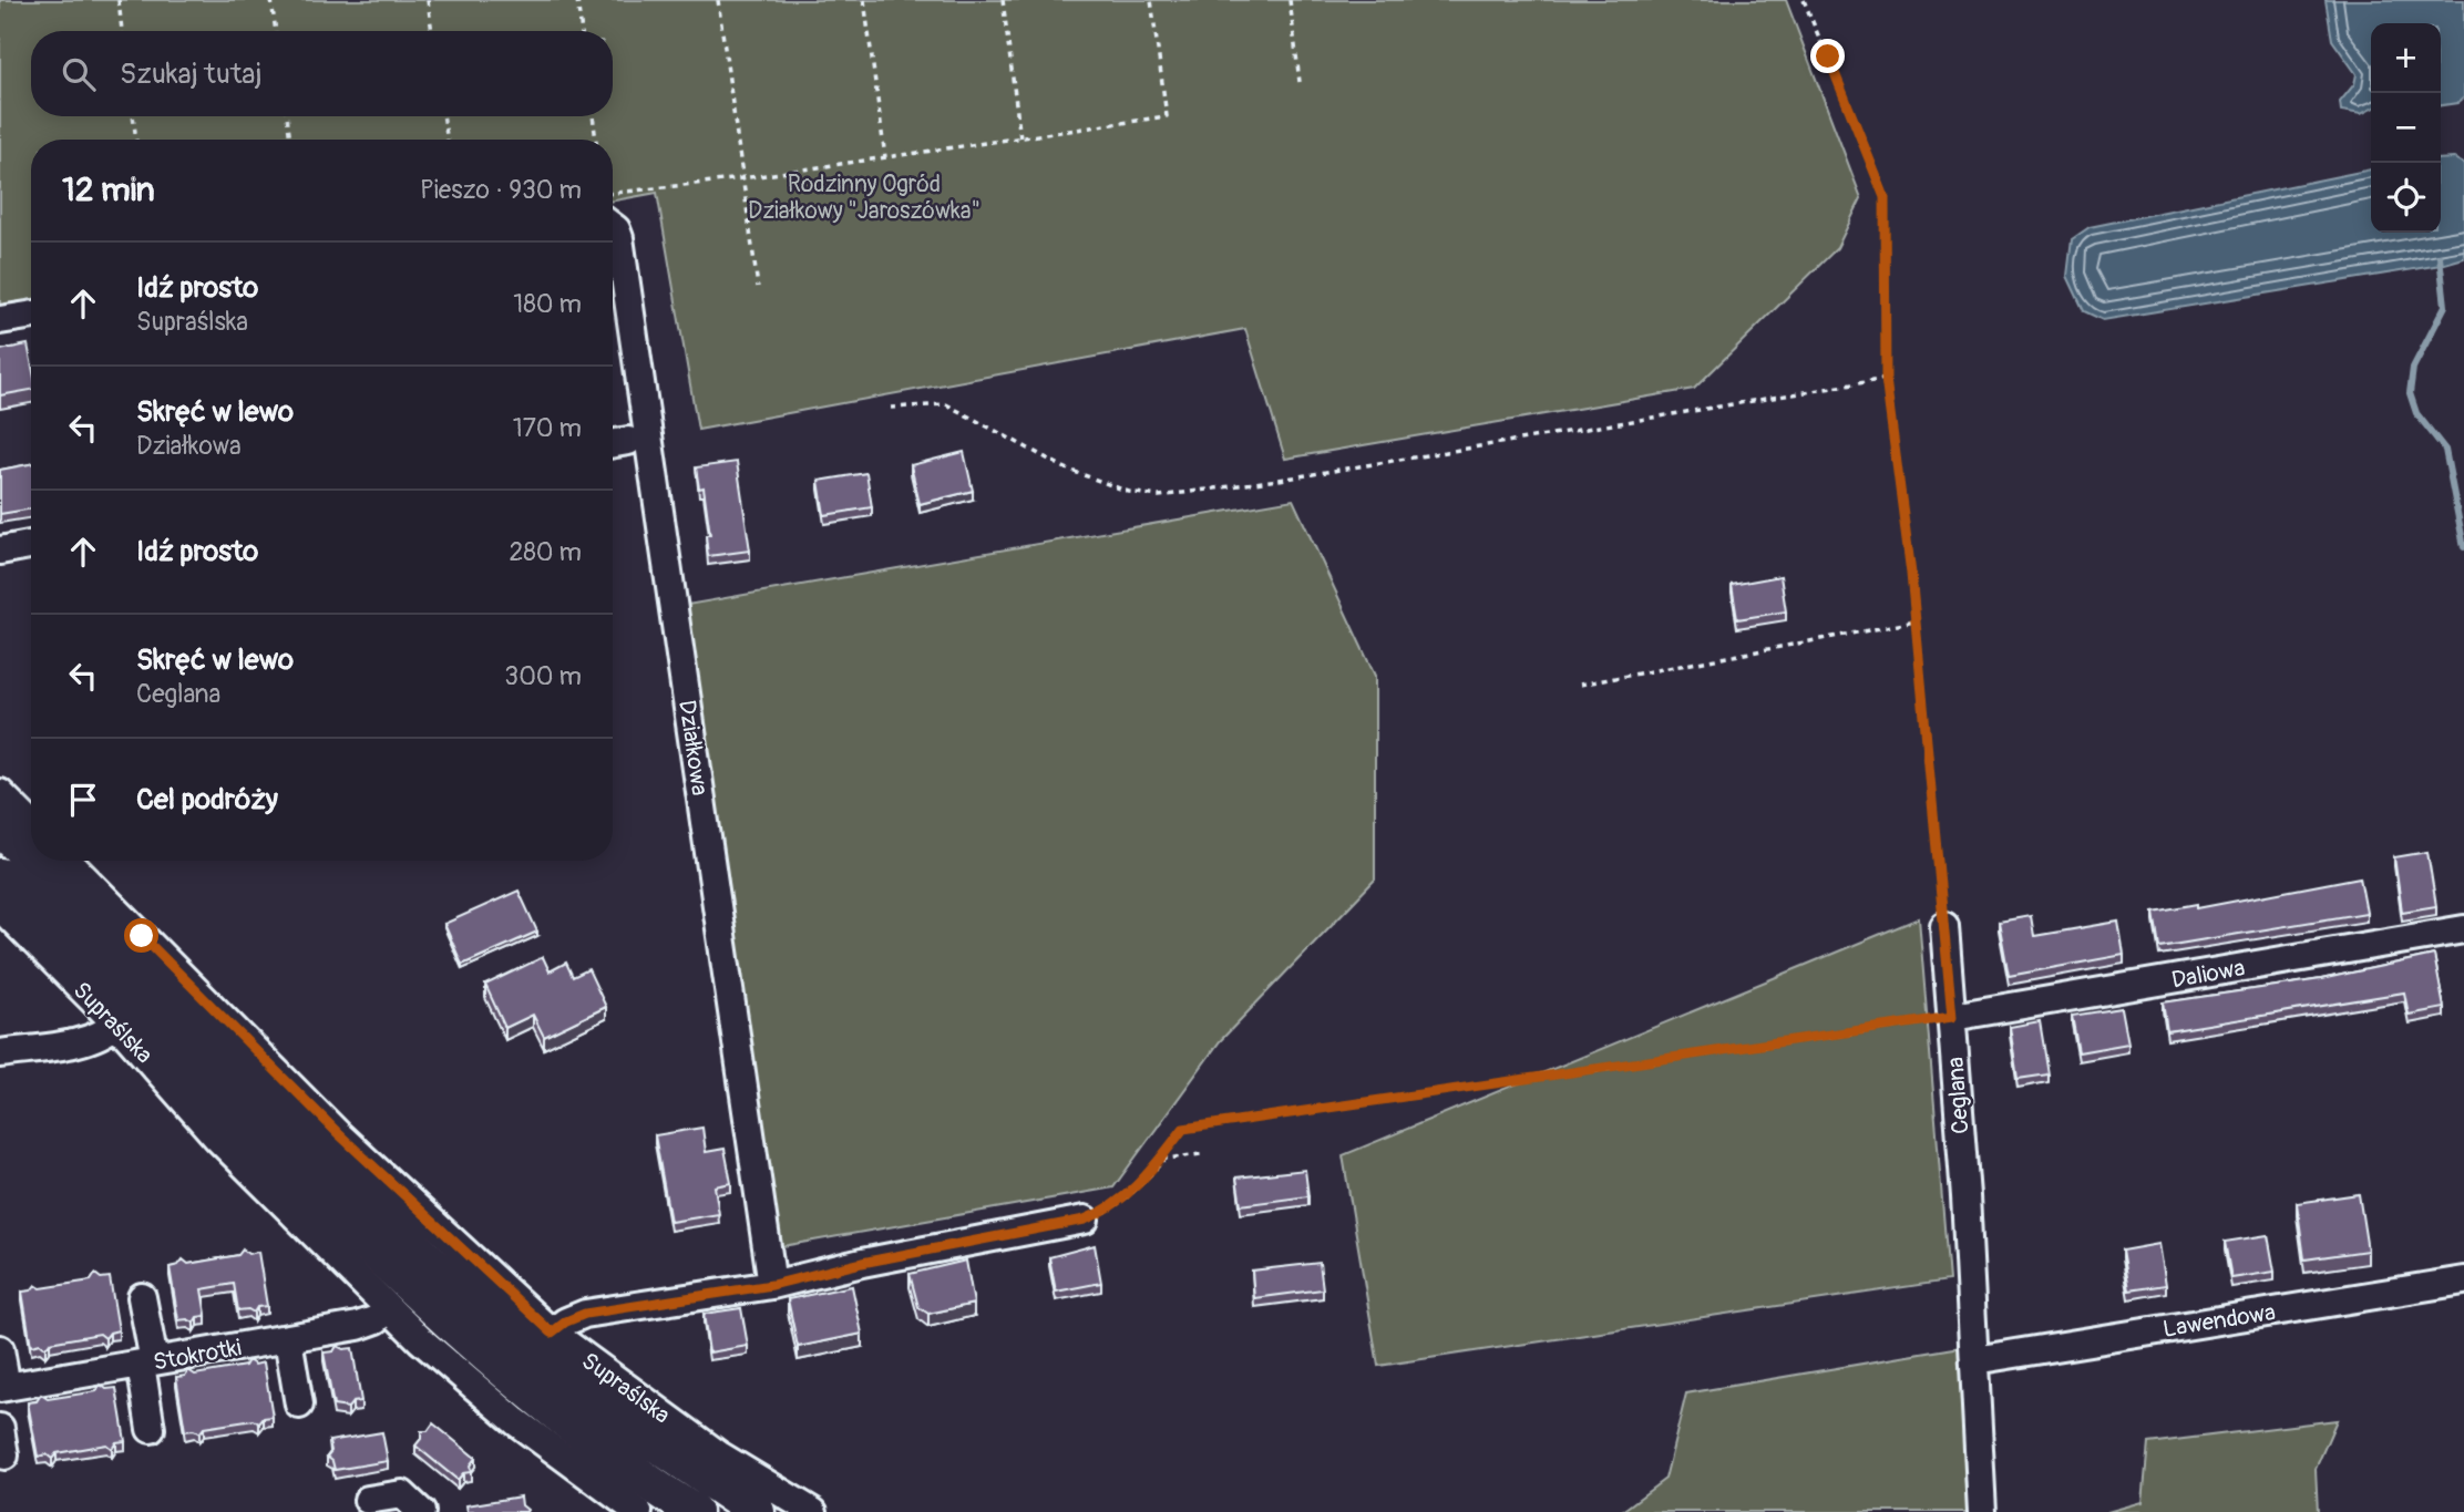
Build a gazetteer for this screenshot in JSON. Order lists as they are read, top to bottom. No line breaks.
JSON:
{"streets":{"street":["Działkowa","Daliowa","Supraślska","Ceglana","Lawendowa","Stokrotki"]},"crossings":[["Daliowa","Ceglana"],["Supraślska","Stokrotki"],["Ceglana","Lawendowa"]],"parks":["Rodzinny Ogród Działkowy \"Jaroszówka\""],"page":{"map_buttons":["+","−"],"search":"Szukaj tutaj","heading":["12 min","Pieszo · 930 m"],"list":[["Idź prosto","Supraślska","180 m"],["Skręć w lewo","Działkowa","170 m"],["Idź prosto","280 m"],["Skręć w lewo","Ceglana","300 m"],"Cel podróży"]}}
